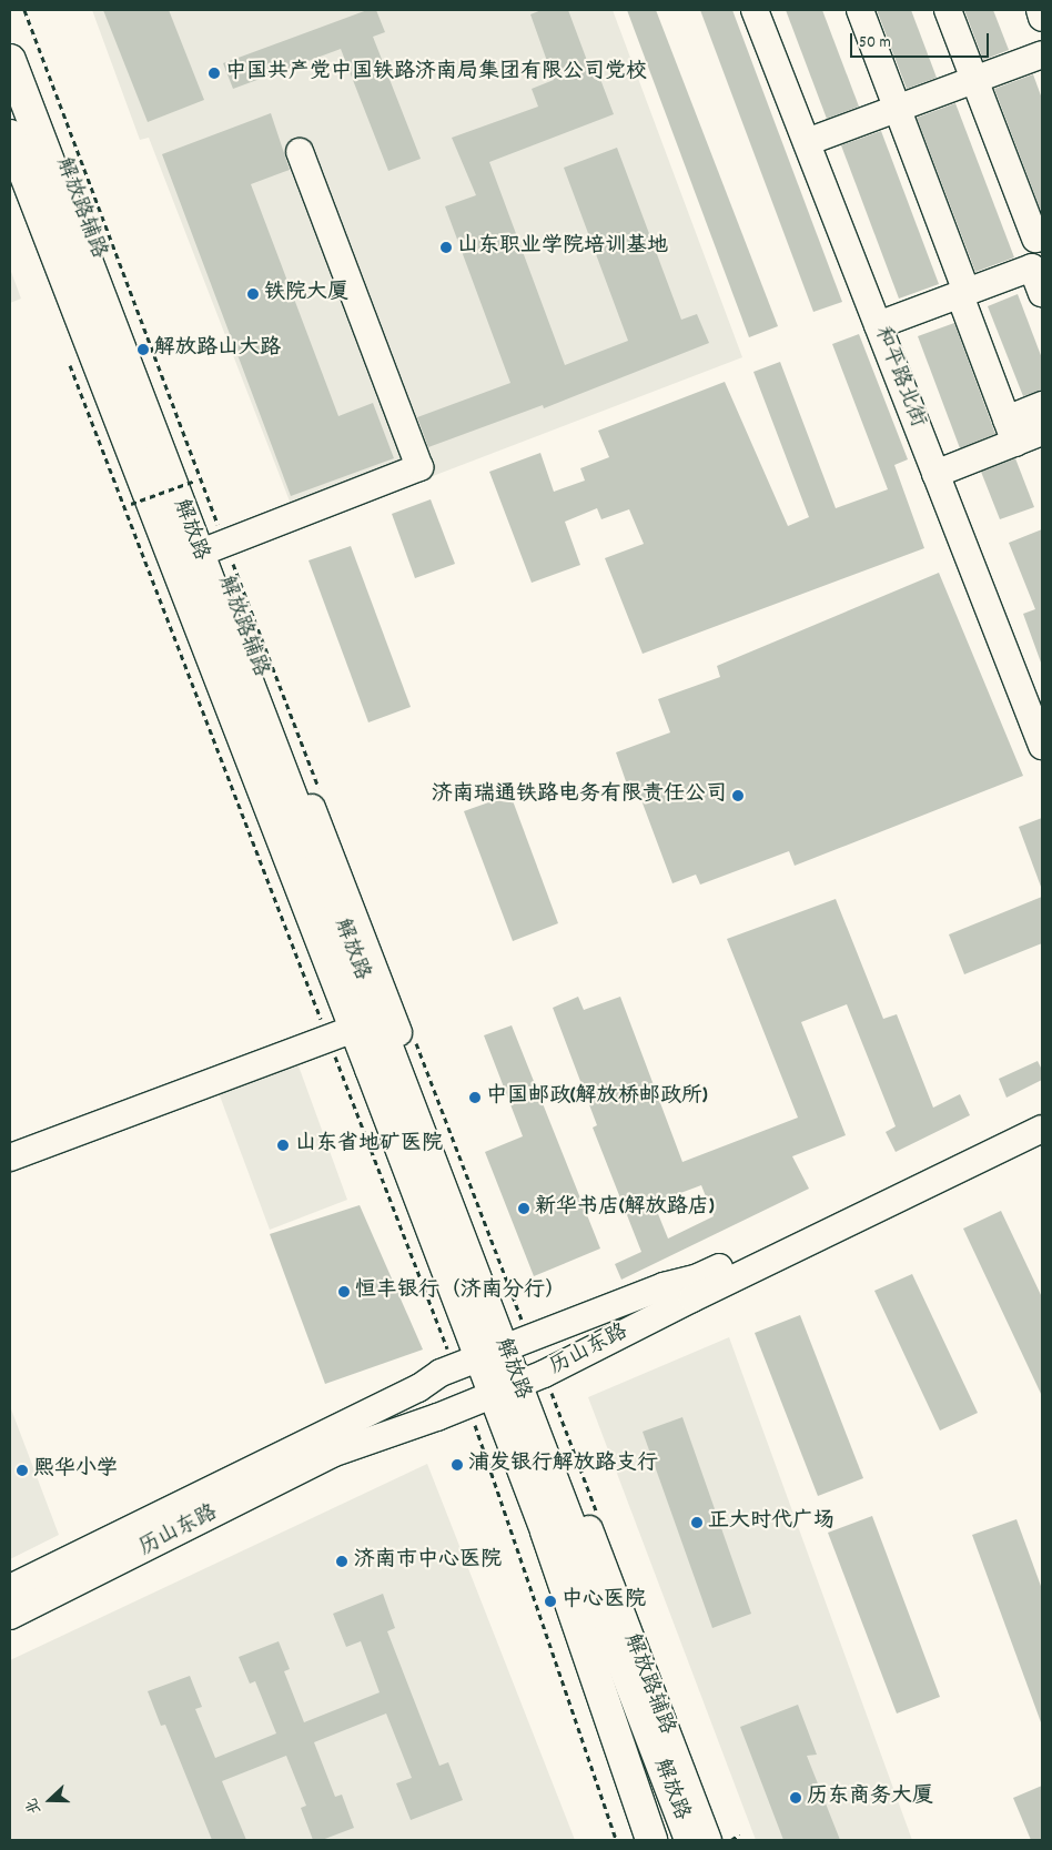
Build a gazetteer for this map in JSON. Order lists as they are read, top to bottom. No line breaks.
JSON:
{"streets":{"main road":["解放路"],"street":["解放路辅路","和平路北街","历山东路"]},"crossings":[["解放路辅路","解放路"],["解放路","历山东路"]],"places":["中国共产党中国铁路济南局集团有限公司党校","山东职业学院培训基地","铁院大厦","解放路山大路","济南瑞通铁路电务有限责任公司","中国邮政(解放桥邮政所)","山东省地矿医院","新华书店(解放路店)","恒丰银行（济南分行）","浦发银行解放路支行","熙华小学","正大时代广场","济南市中心医院","中心医院","历东商务大厦"],"scale_bar":"50 m","north":"left"}
